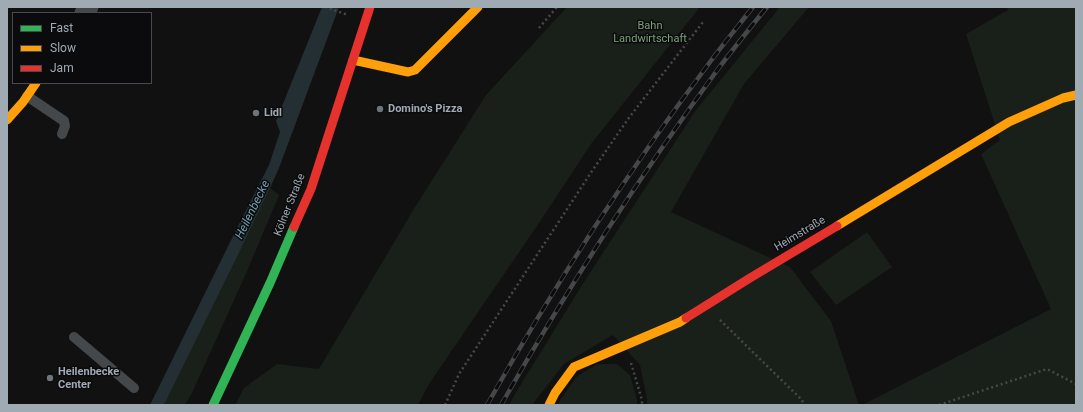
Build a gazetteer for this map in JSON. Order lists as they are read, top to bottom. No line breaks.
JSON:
{"streets":{"street":["Kölner Straße","Heimstraße"]},"water":["Heilenbecke"],"parks":["Bahn Landwirtschaft"],"places":["Domino's Pizza","Lidl","Heilenbecke Center"],"legend":["Fast","Slow","Jam"]}
